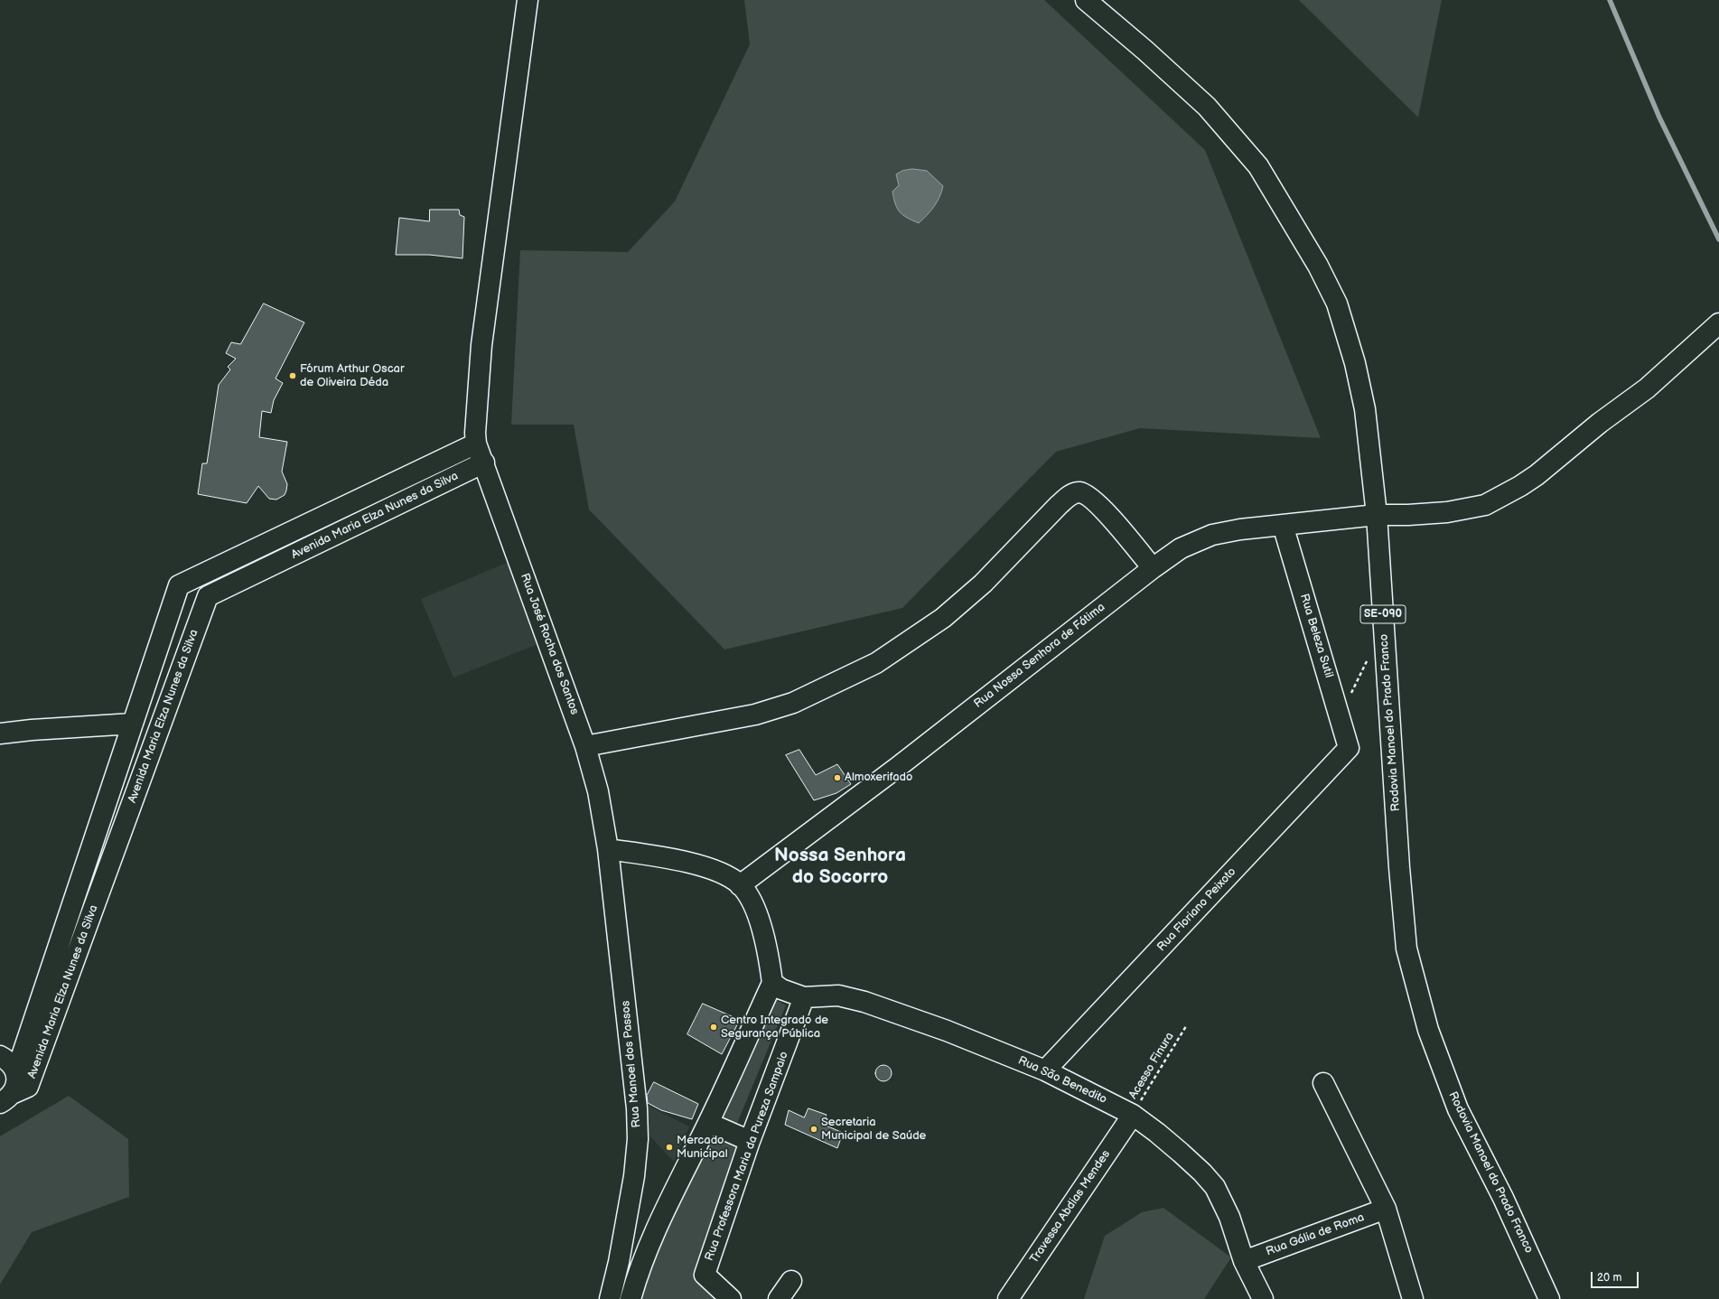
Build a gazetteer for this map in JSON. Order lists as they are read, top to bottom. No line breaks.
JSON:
{"streets":{"street":["Avenida Maria Elza Nunes da Silva","SE-090","Rua Beleza Sutil","Rua José Rocha dos Santos","Rua Nossa Senhora de Fátima","Rodovia Manoel do Prado Franco","Rua Floriano Peixoto","Rua Manoel dos Passos","Rua São Benedito","Rua Professora Maria da Pureza Sampaio","Travessa Abdias Mendes","Rua Gália de Roma"],"path":["Acesso Finura"]},"crossings":[["Avenida Maria Elza Nunes da Silva","Rua José Rocha dos Santos"],["Rua Beleza Sutil","Rua Nossa Senhora de Fátima"],["Rua Beleza Sutil","Rua Floriano Peixoto"],["Rua José Rocha dos Santos","Rua Manoel dos Passos"],["Rua Nossa Senhora de Fátima","Rodovia Manoel do Prado Franco"],["Rua Floriano Peixoto","Rua São Benedito"],["Acesso Finura","Rua São Benedito"],["Acesso Finura","Travessa Abdias Mendes"],["Rua São Benedito","Rua Professora Maria da Pureza Sampaio"],["Rua São Benedito","Travessa Abdias Mendes"],["Rua São Benedito","Rua Gália de Roma"]],"districts":["Nossa Senhora do Socorro"],"places":["Fórum Arthur Oscar de Oliveira Déda","Almoxerifado","Centro Integrado de Segurança Pública","Secretaria Municipal de Saúde","Mercado Municipal"],"scale_bar":"20 m"}
